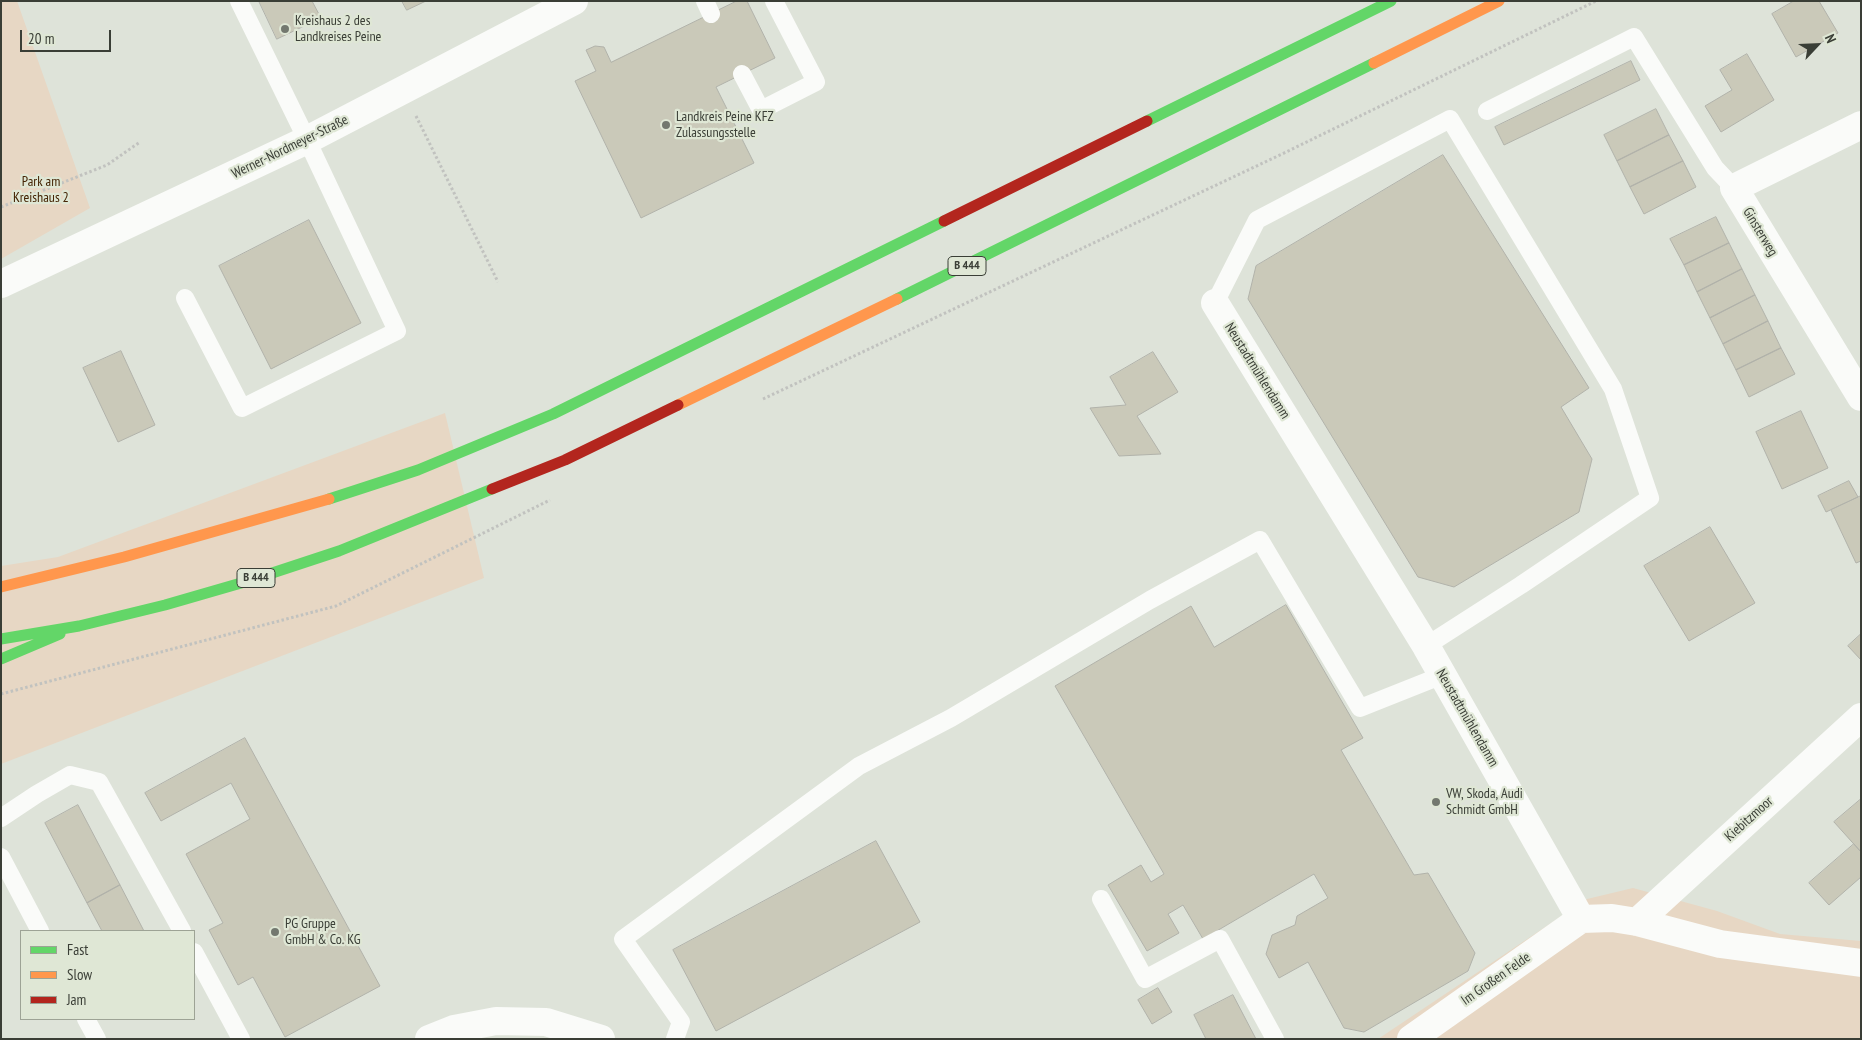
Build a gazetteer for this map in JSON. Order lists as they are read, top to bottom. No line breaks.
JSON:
{"streets":{"main road":["B 444"],"street":["Werner-Nordmeyer-Straße","Ginsterweg","Neustadtmühlendamm","Kiebitzmoor","Im Großen Felde"]},"crossings":[["Neustadtmühlendamm","Im Großen Felde"]],"parks":["Park am Kreishaus 2"],"places":["Kreishaus 2 des Landkreises Peine","Landkreis Peine KFZ Zulassungsstelle","VW, Skoda, Audi Schmidt GmbH","PG Gruppe GmbH & Co. KG"],"legend":["Fast","Slow","Jam"],"scale_bar":"20 m","north":"top right"}
